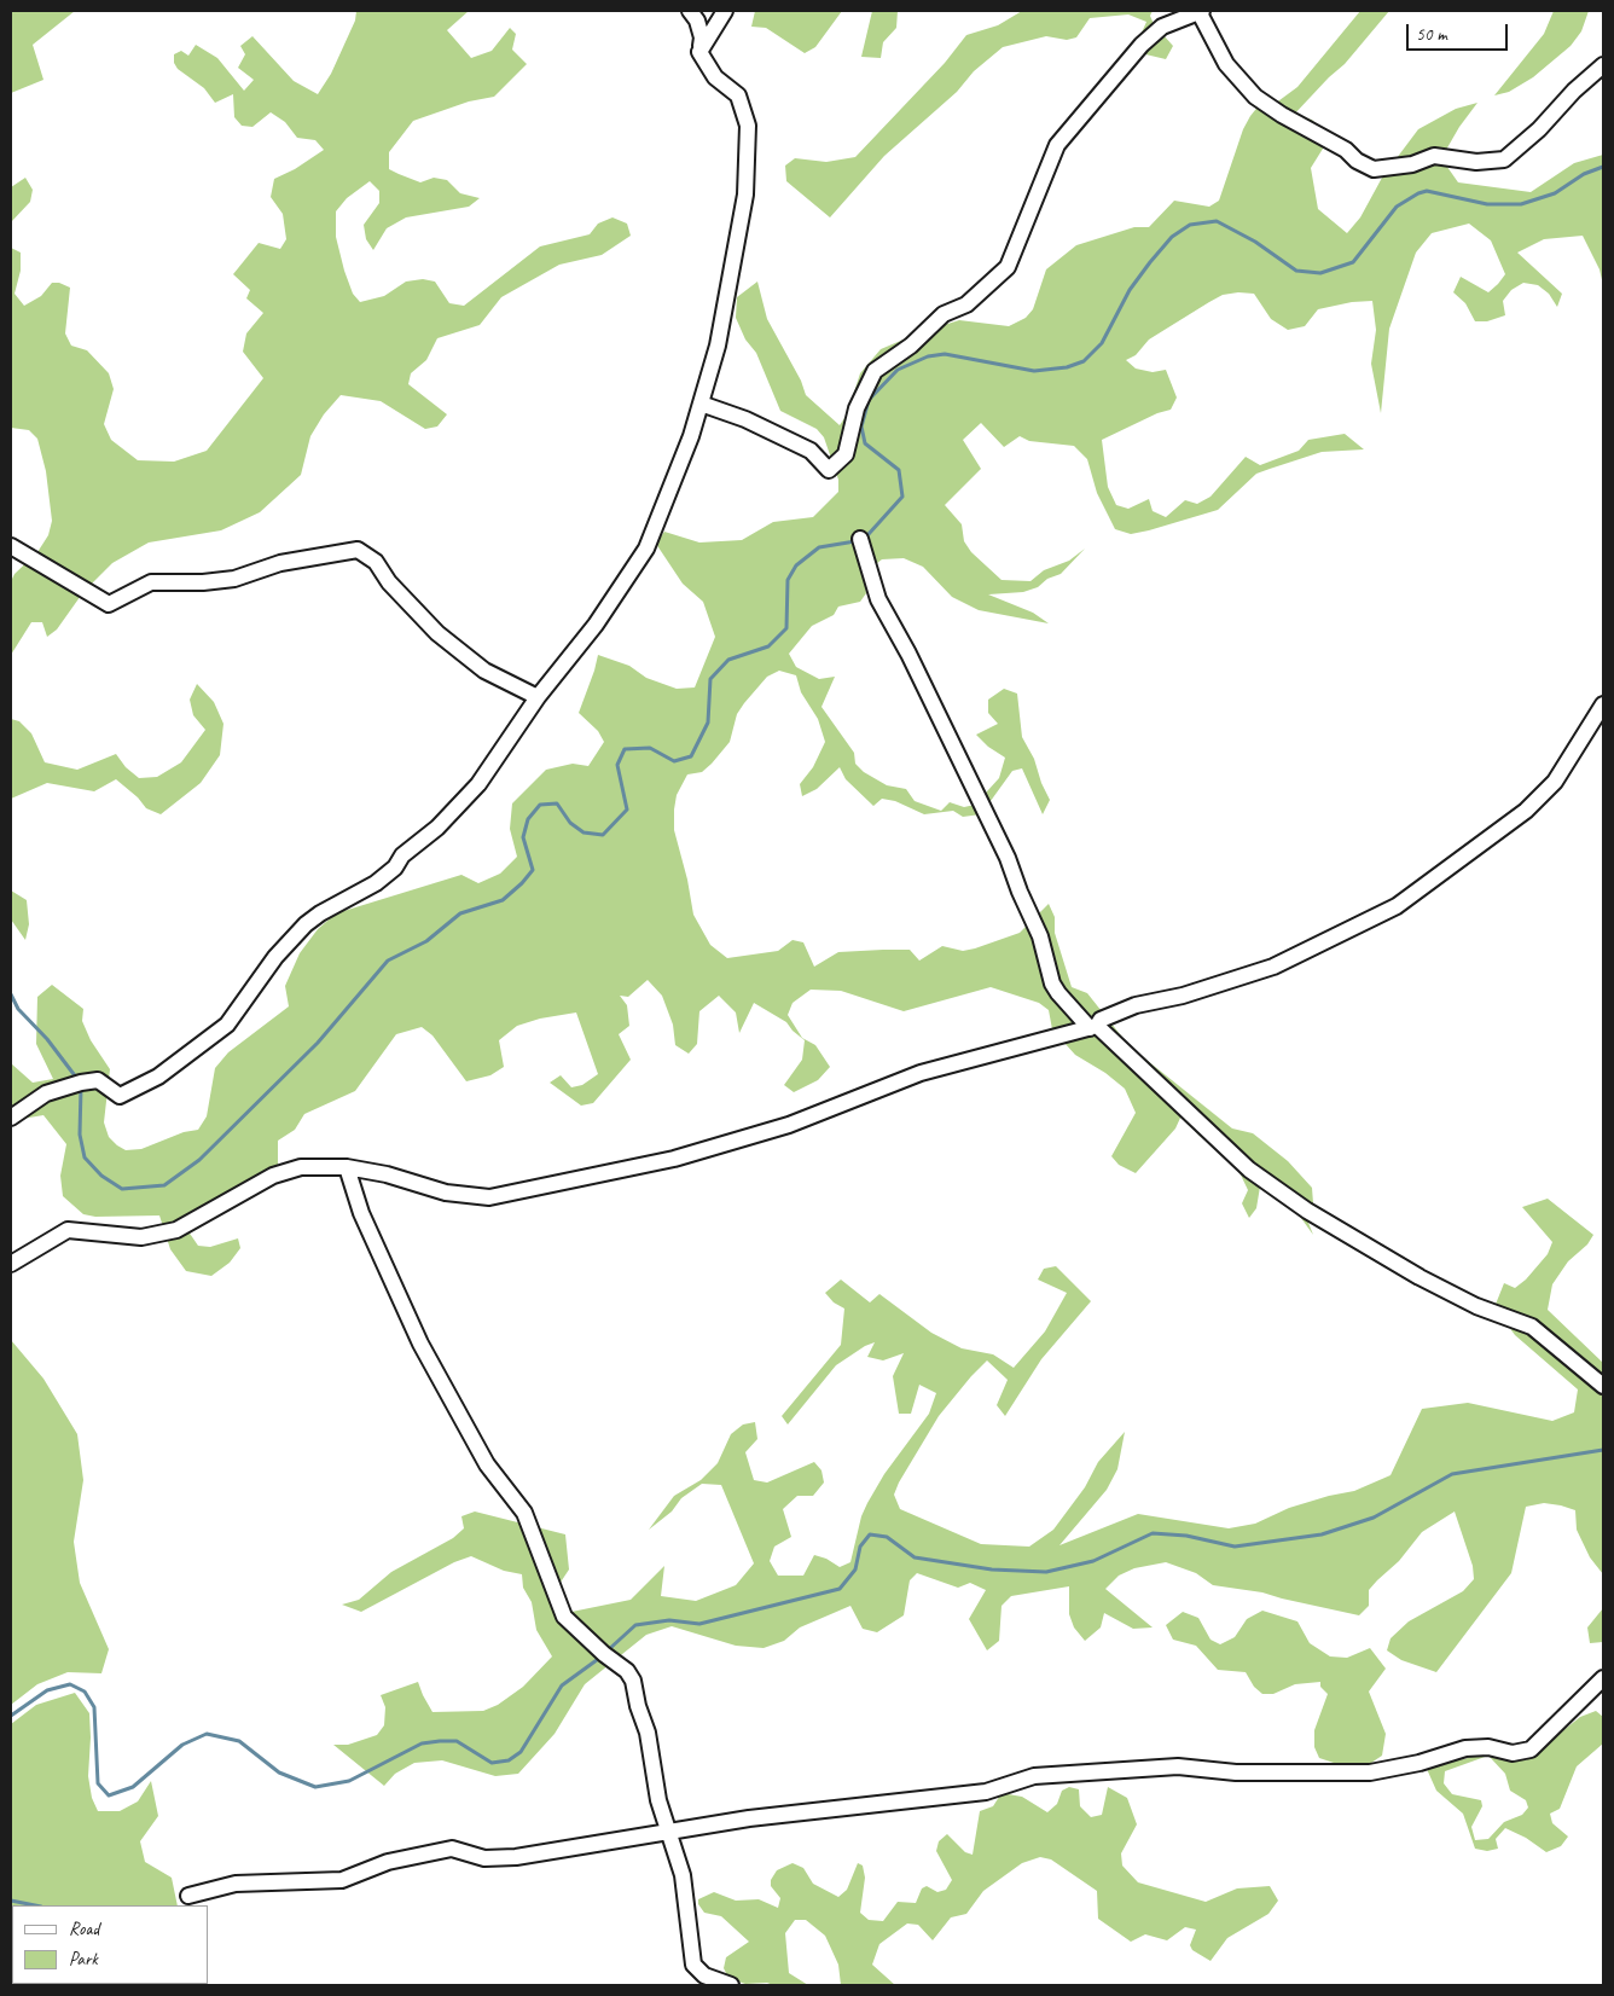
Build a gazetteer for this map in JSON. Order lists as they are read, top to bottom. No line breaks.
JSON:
{"legend":["Road","Park"],"scale_bar":"50 m"}
